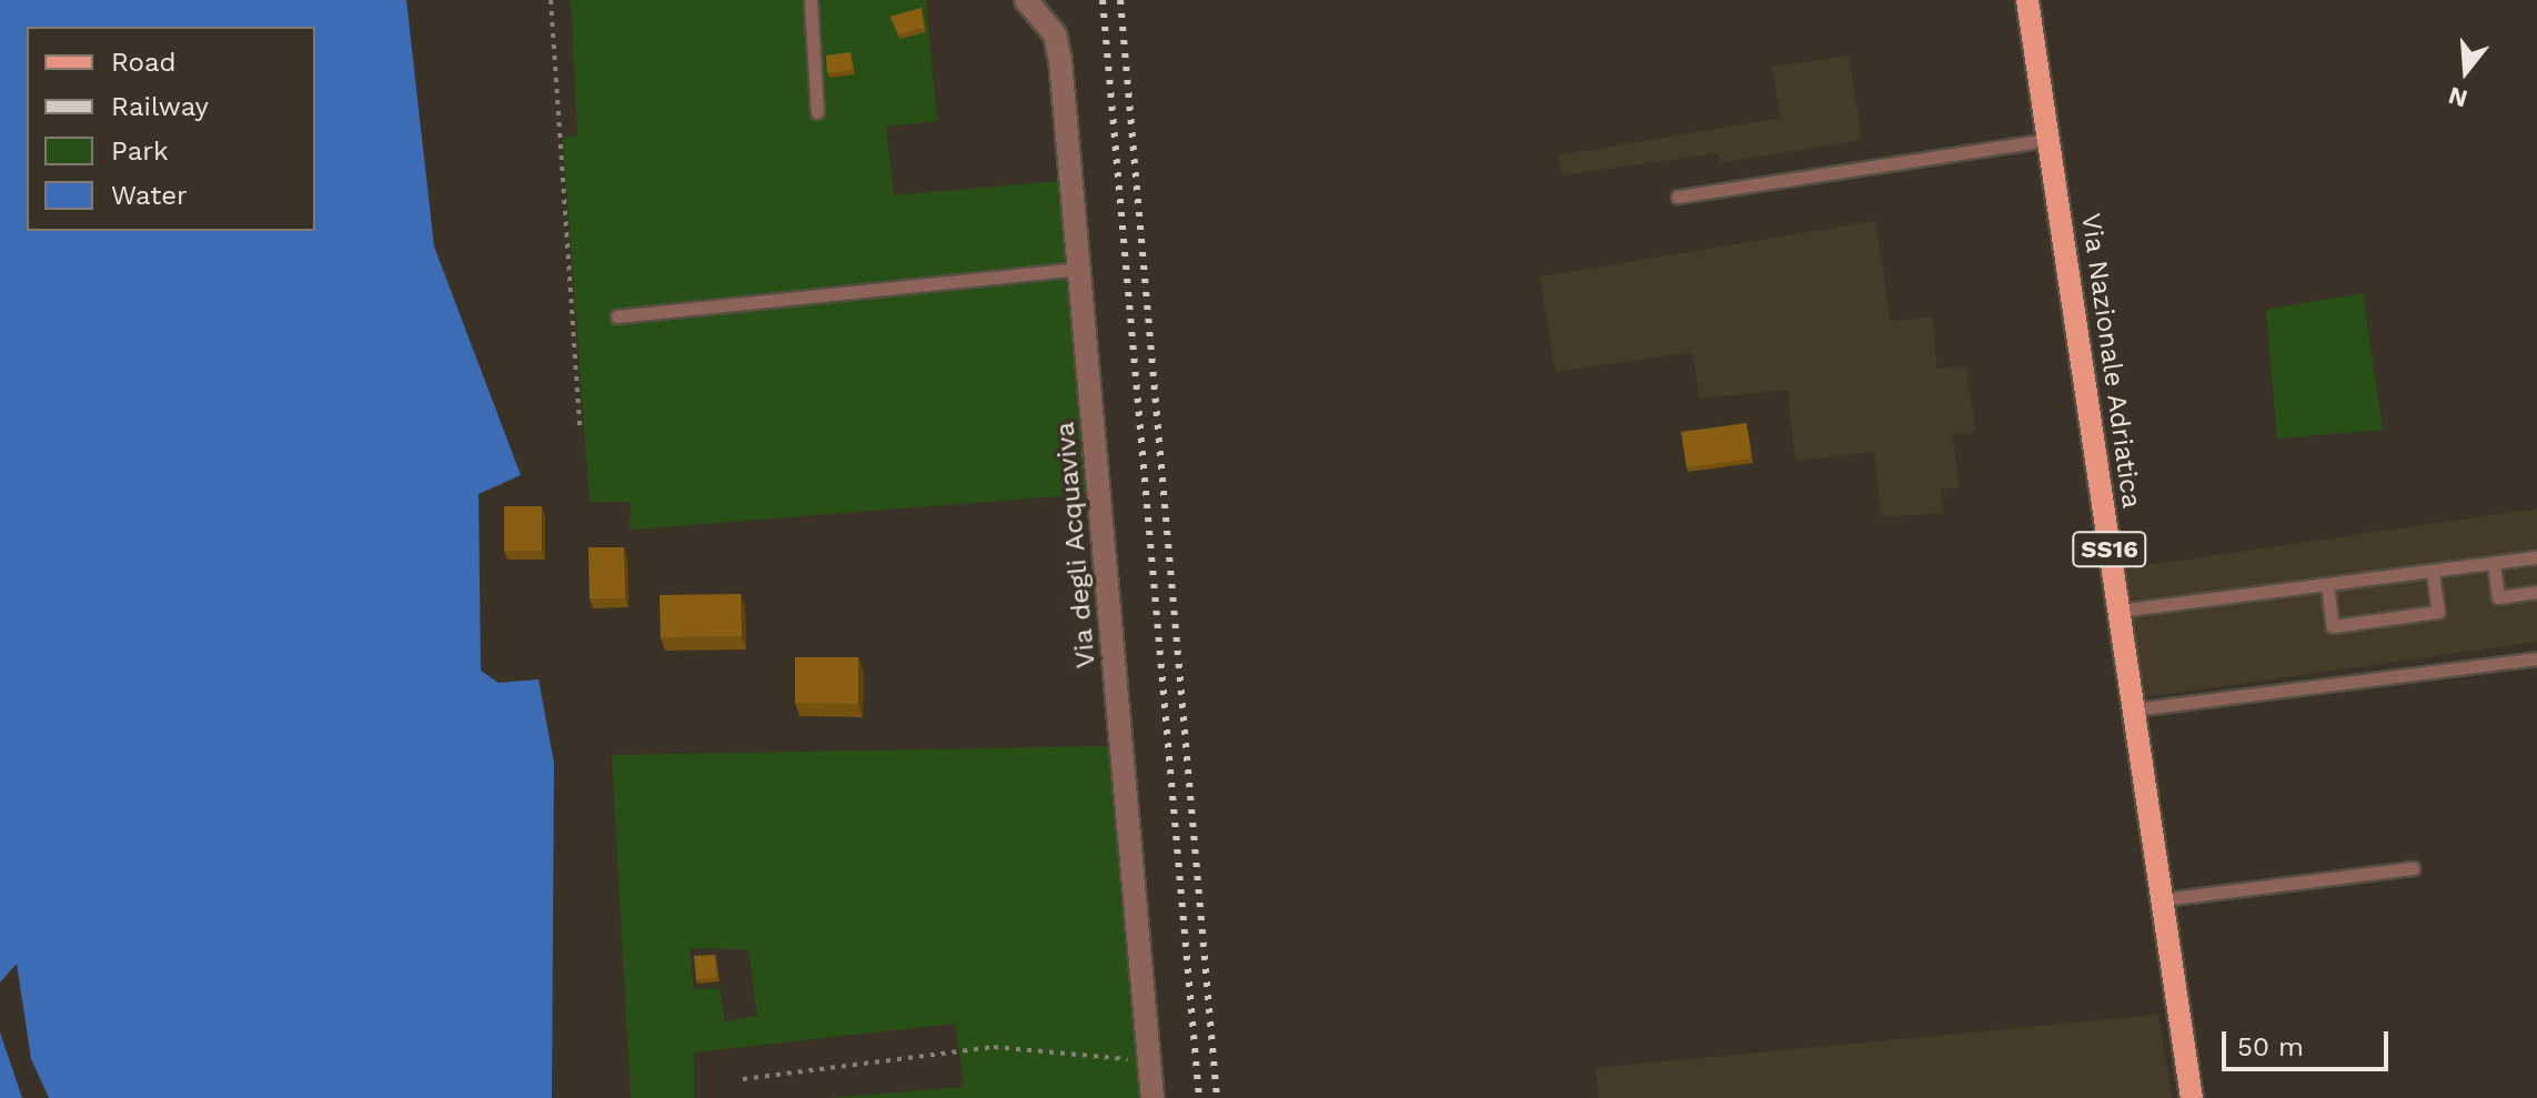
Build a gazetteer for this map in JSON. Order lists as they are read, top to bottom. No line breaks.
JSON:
{"streets":{"main road":["Via Nazionale Adriatica","SS16"],"street":["Via degli Acquaviva"]},"legend":["Road","Railway","Park","Water"],"scale_bar":"50 m","north":"bottom"}
